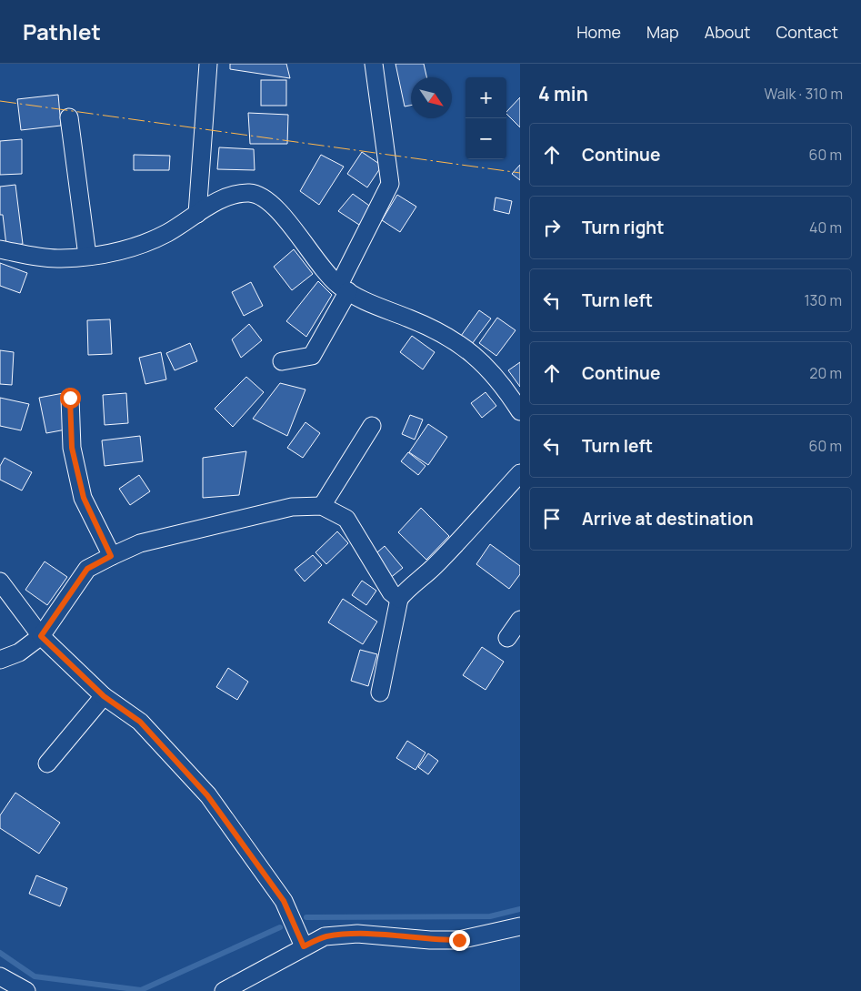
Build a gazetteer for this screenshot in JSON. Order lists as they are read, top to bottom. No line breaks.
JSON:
{"north":"bottom right","page":{"header":"Pathlet","nav":["Home","Map","About","Contact"],"heading":["4 min","Walk · 310 m"],"map_buttons":["+","−"],"list":[["Continue","60 m"],["Turn right","40 m"],["Turn left","130 m"],["Continue","20 m"],["Turn left","60 m"],"Arrive at destination"]}}
